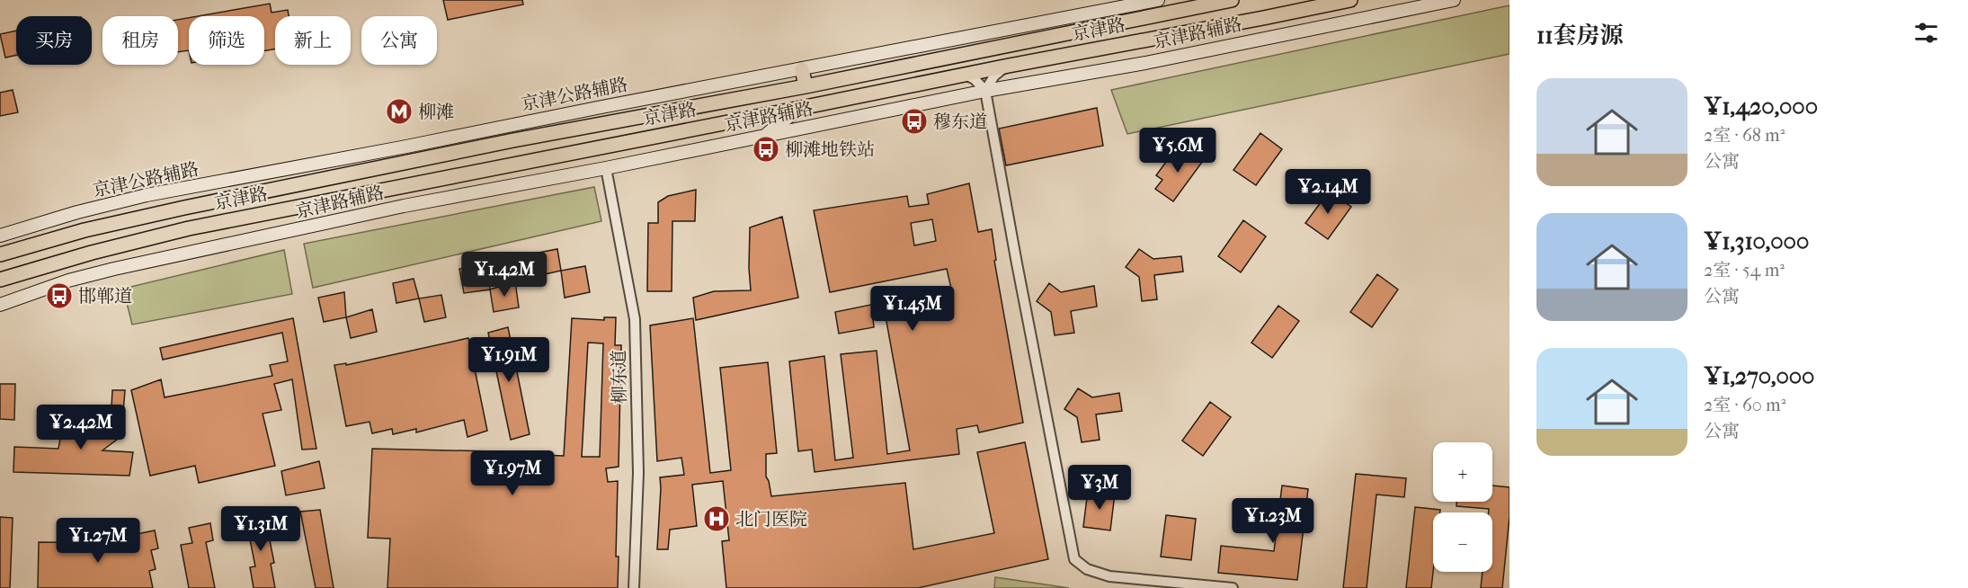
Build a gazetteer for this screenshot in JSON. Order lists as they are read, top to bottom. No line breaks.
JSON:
{"streets":{"main road":["京津路"],"street":["京津路辅路","京津公路辅路","柳东道"]},"crossings":[["京津路辅路","柳东道"]],"places":{"metro station":["柳滩"],"bus stop":["穆东道","柳滩地铁站","邯郸道"],"hospital":["北门医院"]},"page":{"heading":"11套房源","chip":["买房","租房","筛选","新上","公寓"],"list":[{"name":"¥1,420,000","note":"2室 · 68 m² · 公寓"},{"name":"¥1,310,000","note":"2室 · 54 m² · 公寓"},{"name":"¥1,270,000","note":"2室 · 60 m² · 公寓"}],"price":["¥5.6M","¥2.14M","¥1.42M","¥1.45M","¥1.91M","¥2.42M","¥1.97M","¥3M","¥1.23M","¥1.31M","¥1.27M"],"map_buttons":["+","−"]}}
